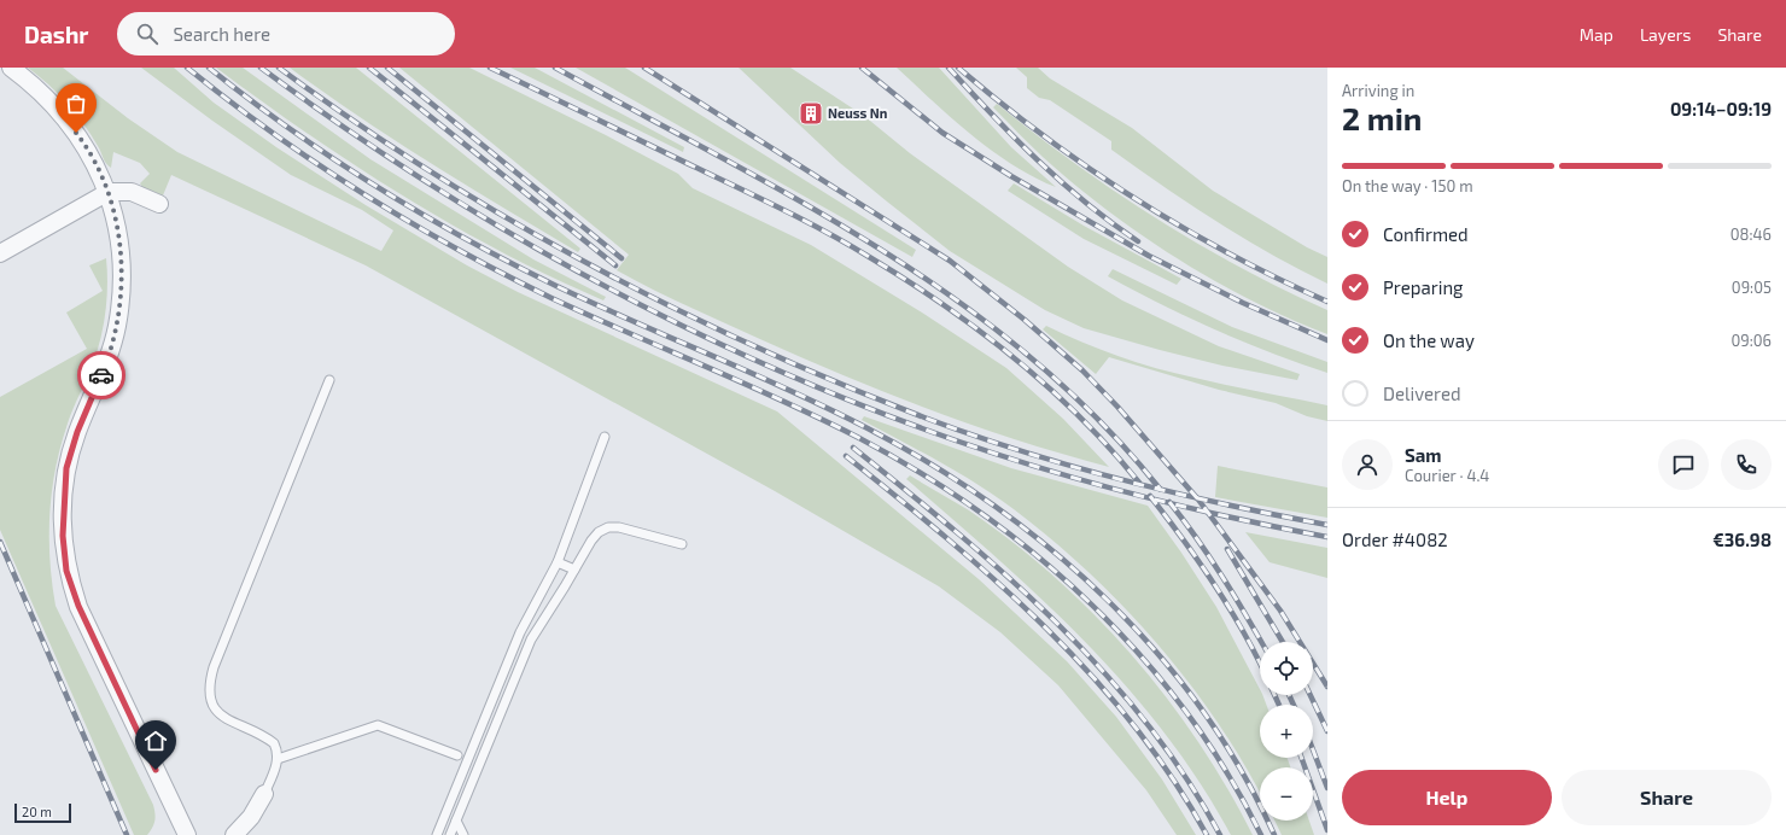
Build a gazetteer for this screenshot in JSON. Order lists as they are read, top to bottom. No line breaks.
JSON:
{"places":{"building":["Neuss Nn"]},"scale_bar":"20 m","page":{"header":"Dashr","search":"Search here","nav":["Map","Layers","Share"],"heading":["2 min","Arriving in","09:14–09:19"],"panel":["Sam","Courier · 4.4","Order #4082","€36.98"],"bar":"On the way · 150 m","list":[["Confirmed","08:46"],["Preparing","09:05"],["On the way","09:06"],"Delivered"],"map_buttons":["+","−"],"buttons":["Help","Share"],"scale":"20 m"}}
